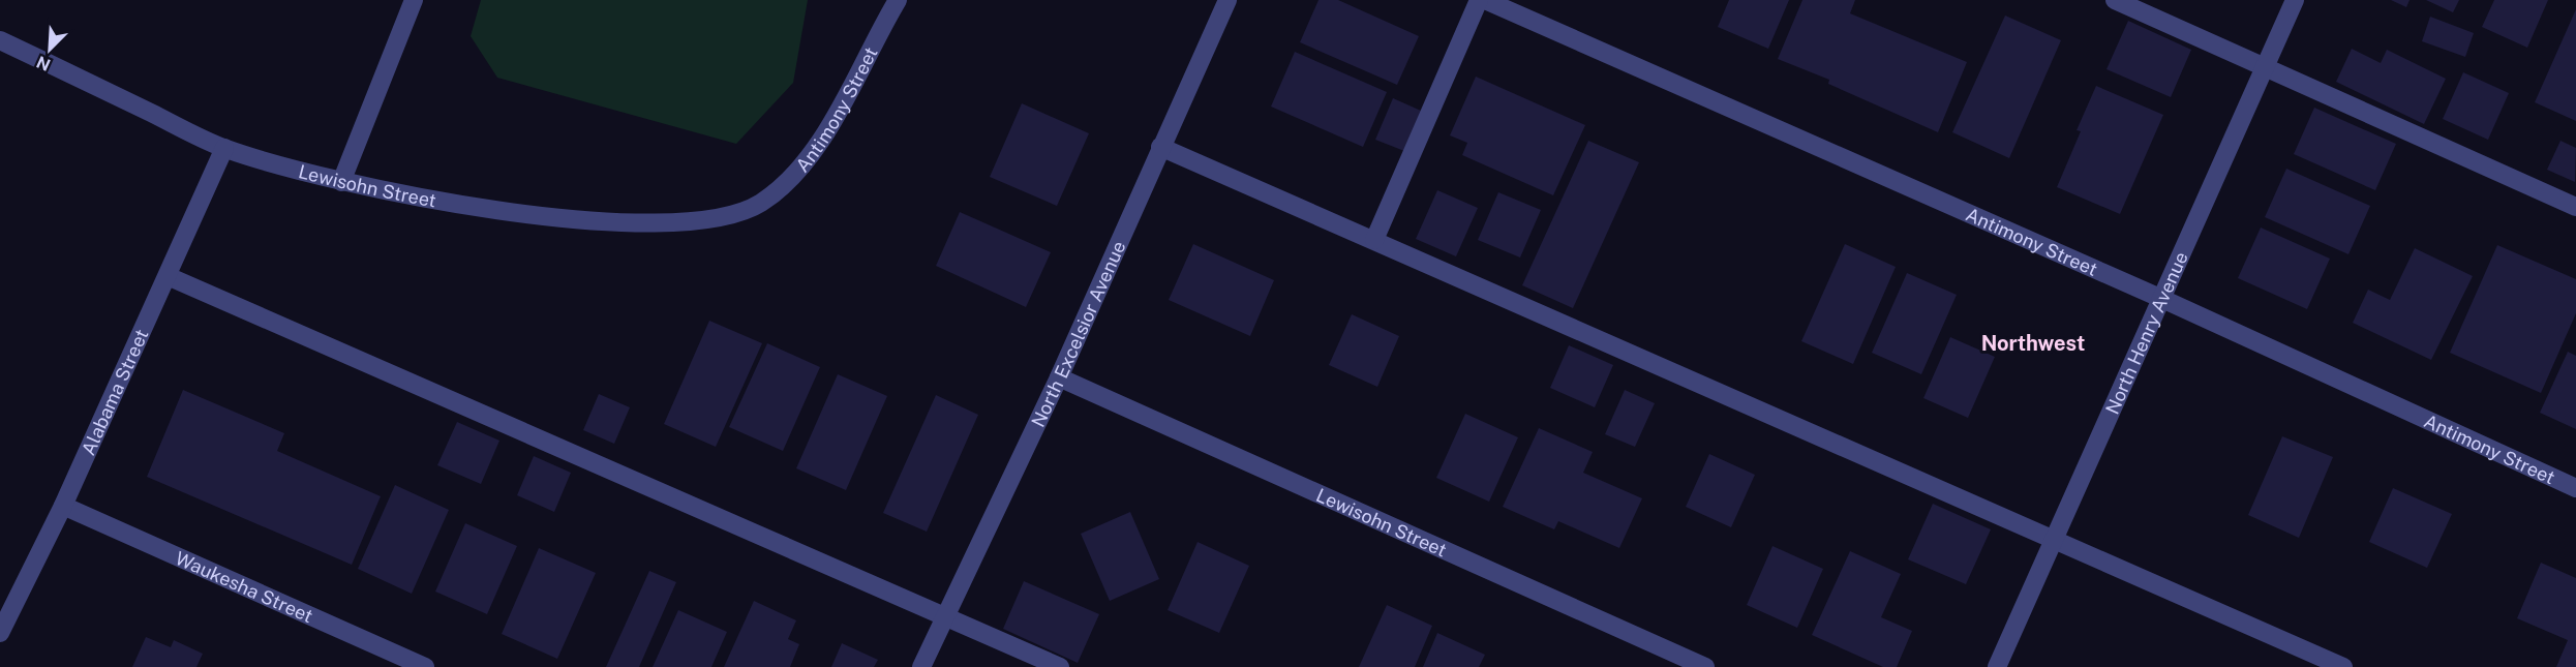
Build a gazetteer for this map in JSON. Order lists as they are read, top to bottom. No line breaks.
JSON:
{"streets":{"street":["Antimony Street","Lewisohn Street","North Excelsior Avenue","North Henry Avenue","Alabama Street","Waukesha Street"]},"crossings":[["Antimony Street","Lewisohn Street"],["Antimony Street","North Henry Avenue"],["Lewisohn Street","North Excelsior Avenue"],["Lewisohn Street","Alabama Street"],["Alabama Street","Waukesha Street"]],"districts":["Northwest"],"north":"bottom left"}
